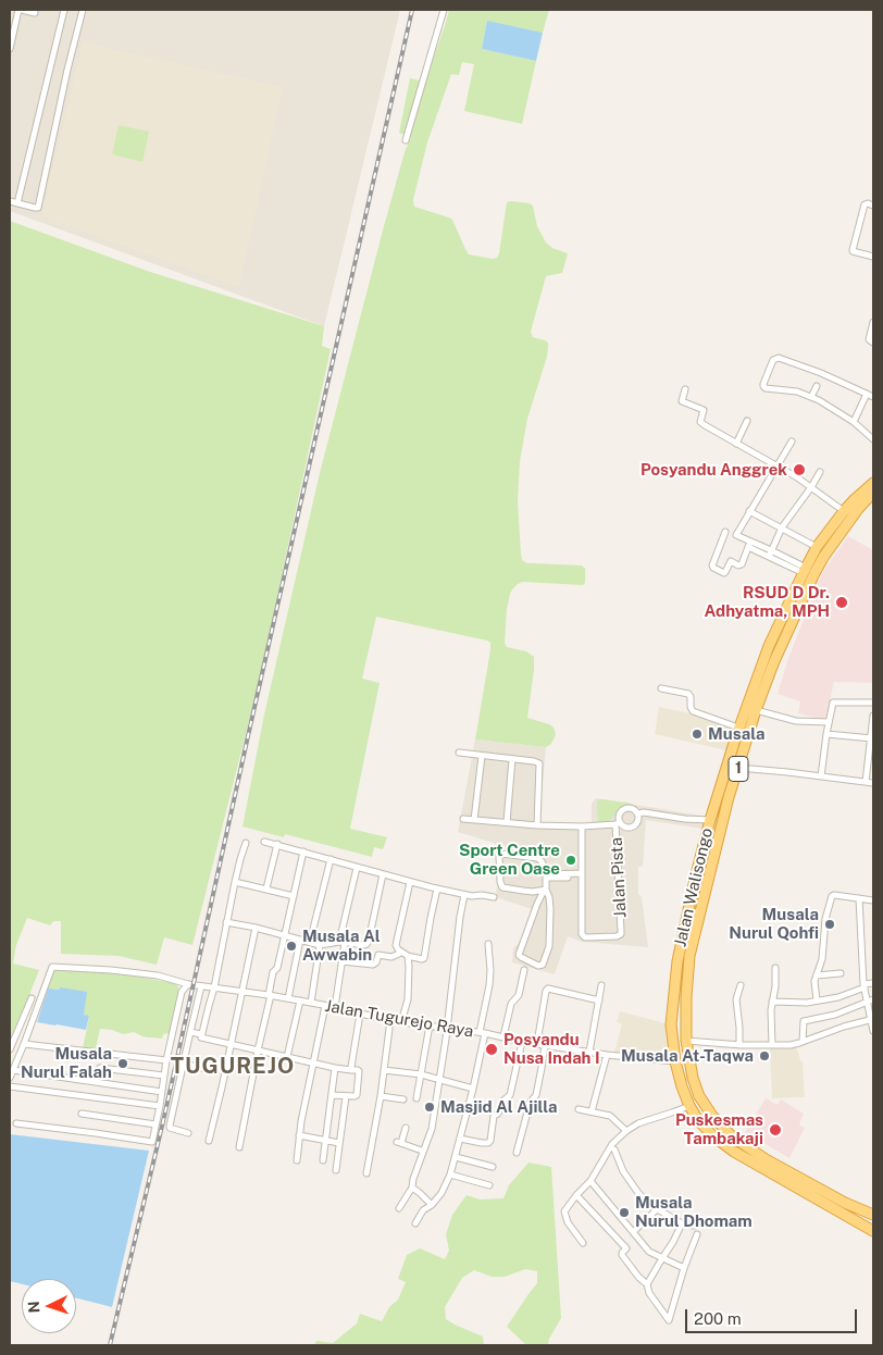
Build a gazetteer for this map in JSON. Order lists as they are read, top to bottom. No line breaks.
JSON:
{"streets":{"highway":["1","Jalan Walisongo"],"street":["Jalan Pista","Jalan Tugurejo Raya"]},"crossings":[["Jalan Walisongo","Jalan Tugurejo Raya"]],"districts":["TUGUREJO"],"places":["Posyandu Anggrek","RSUD D Dr. Adhyatma, MPH","Musala","Sport Centre Green Oase","Musala Nurul Qohfi","Musala Al Awwabin","Posyandu Nusa Indah I","Musala At-Taqwa","Musala Nurul Falah","Masjid Al Ajilla","Puskesmas Tambakaji","Musala Nurul Dhomam"],"scale_bar":"200 m","north":"left"}
